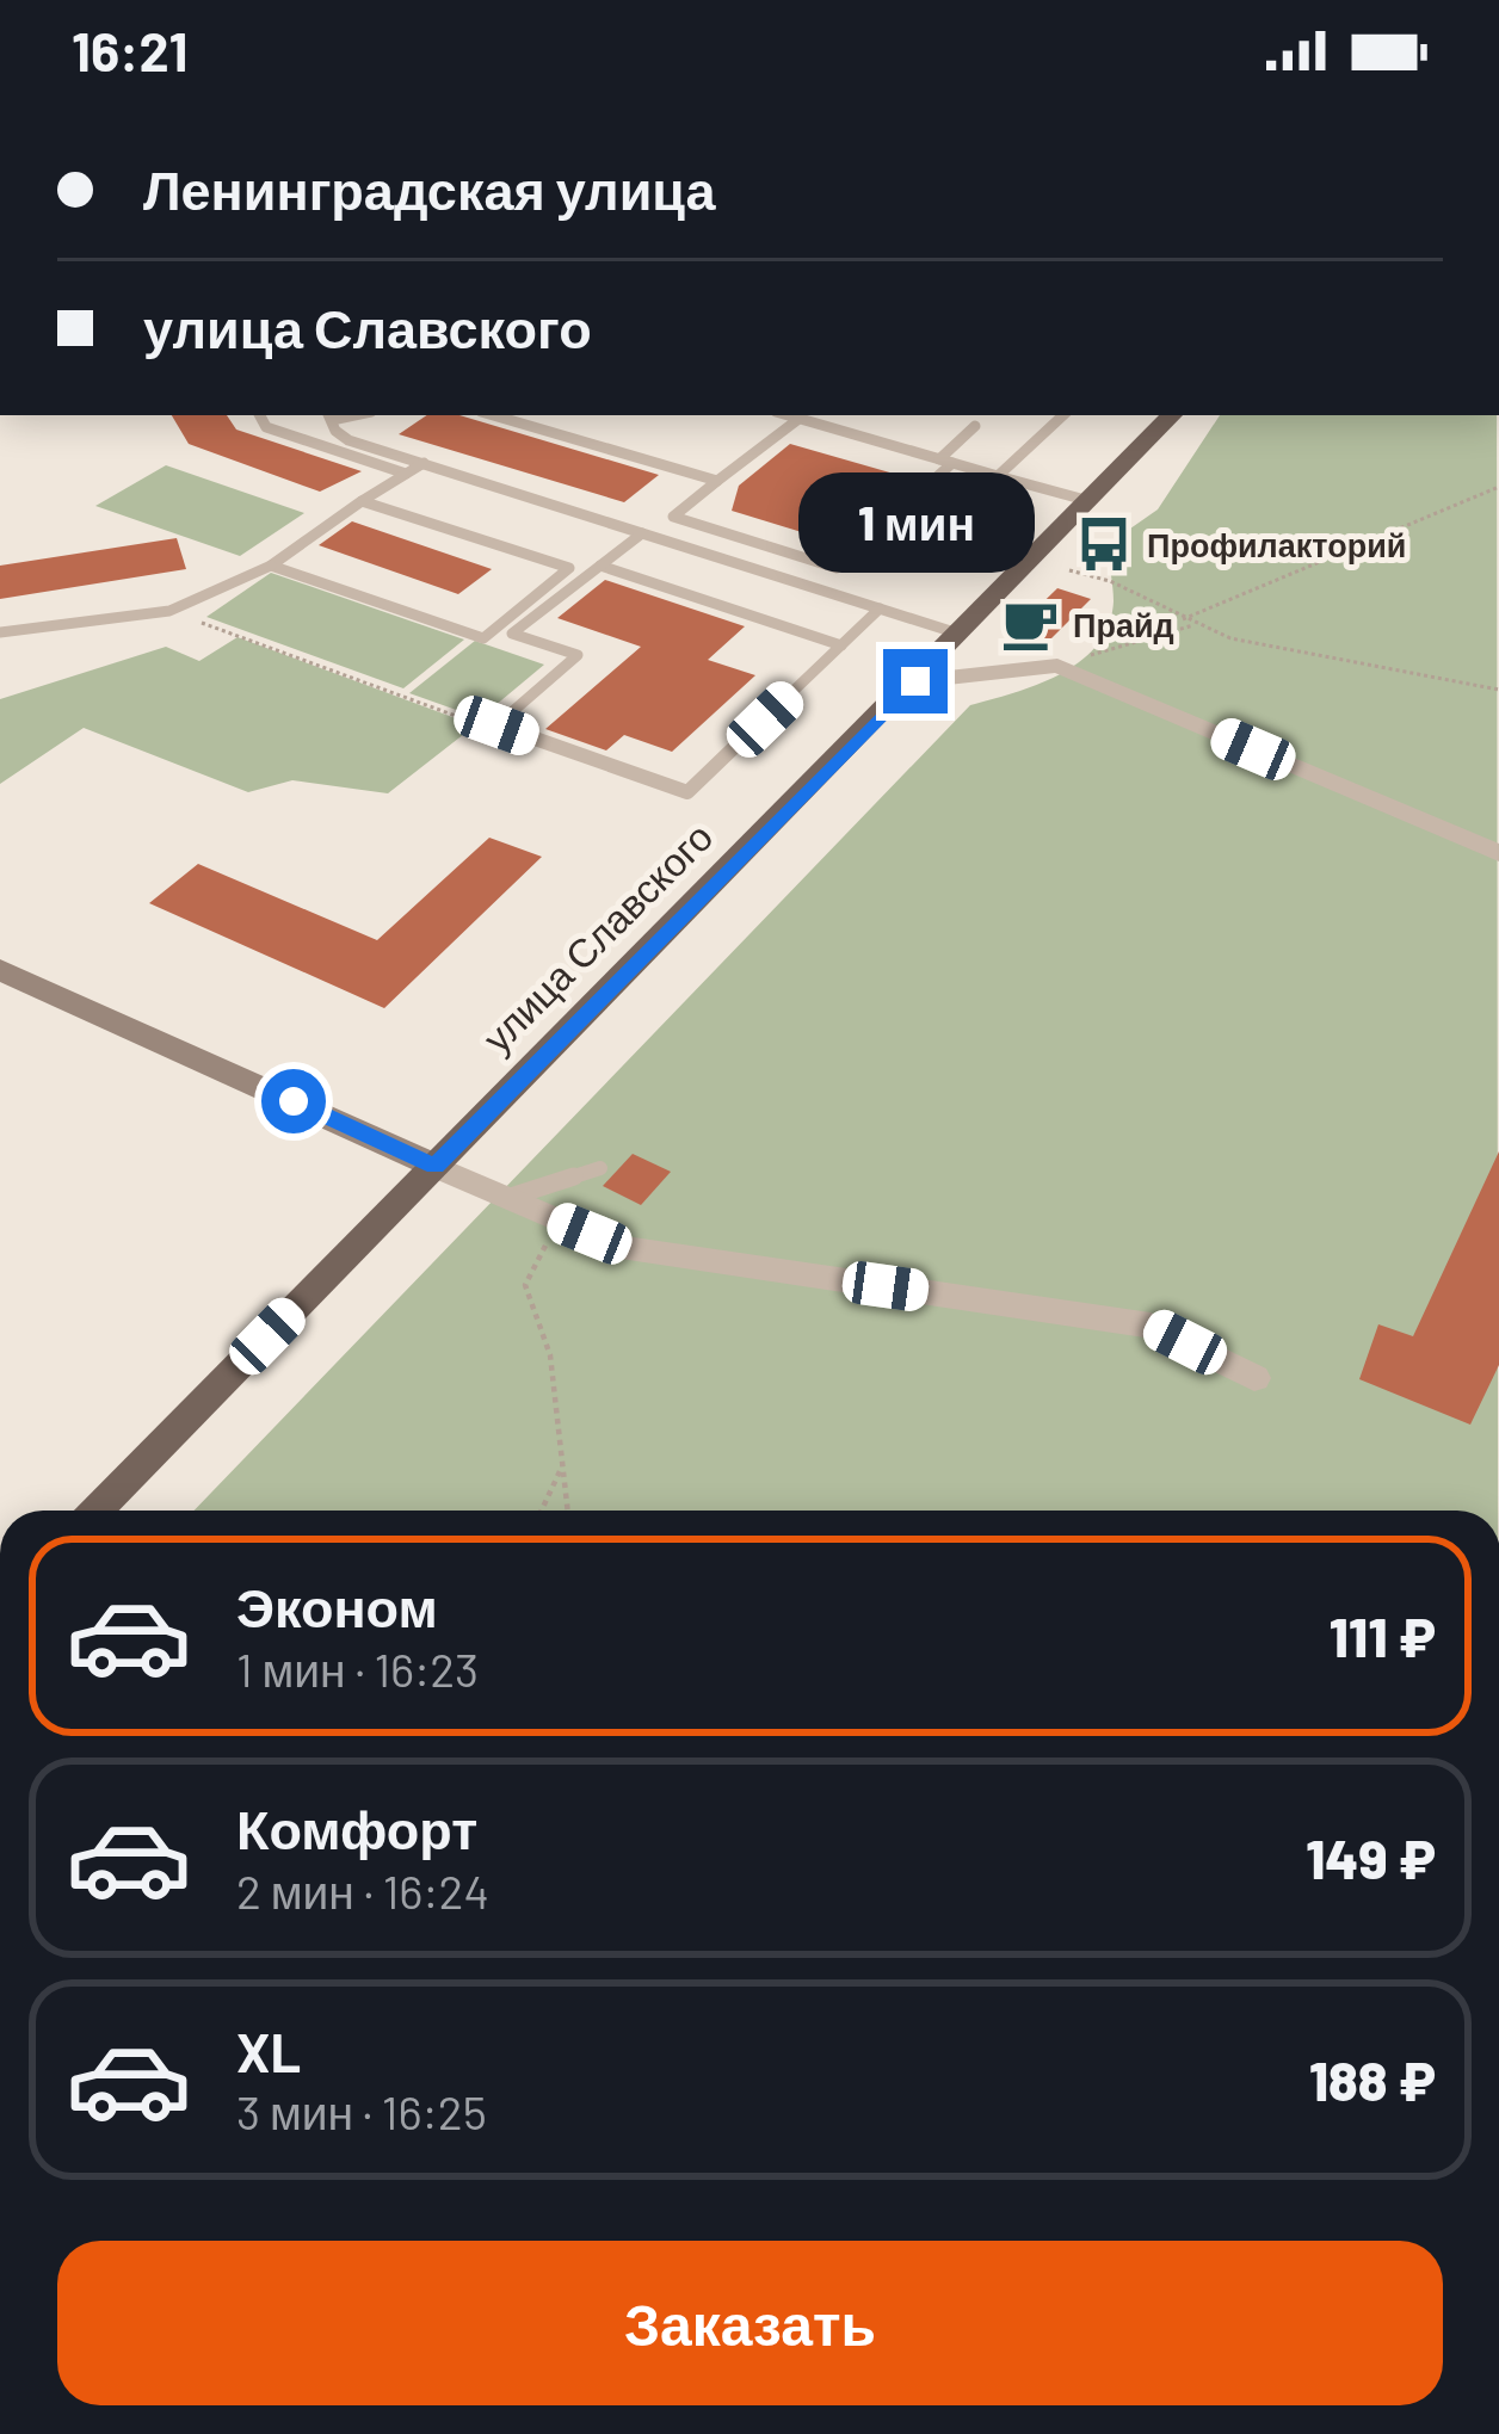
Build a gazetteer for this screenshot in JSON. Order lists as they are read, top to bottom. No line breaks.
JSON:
{"streets":{"main road":["улица Славского"]},"places":{"bus stop":["Профилакторий"],"cafe":["Прайд"]},"page":{"status":"16:21","banner":["Ленинградская улица","улица Славского"],"bubble":"1 мин","list":[{"name":"Эконом","note":"1 мин · 16:23","value":"111 ₽"},{"name":"Комфорт","note":"2 мин · 16:24","value":"149 ₽"},{"name":"XL","note":"3 мин · 16:25","value":"188 ₽"}],"buttons":"Заказать"}}
